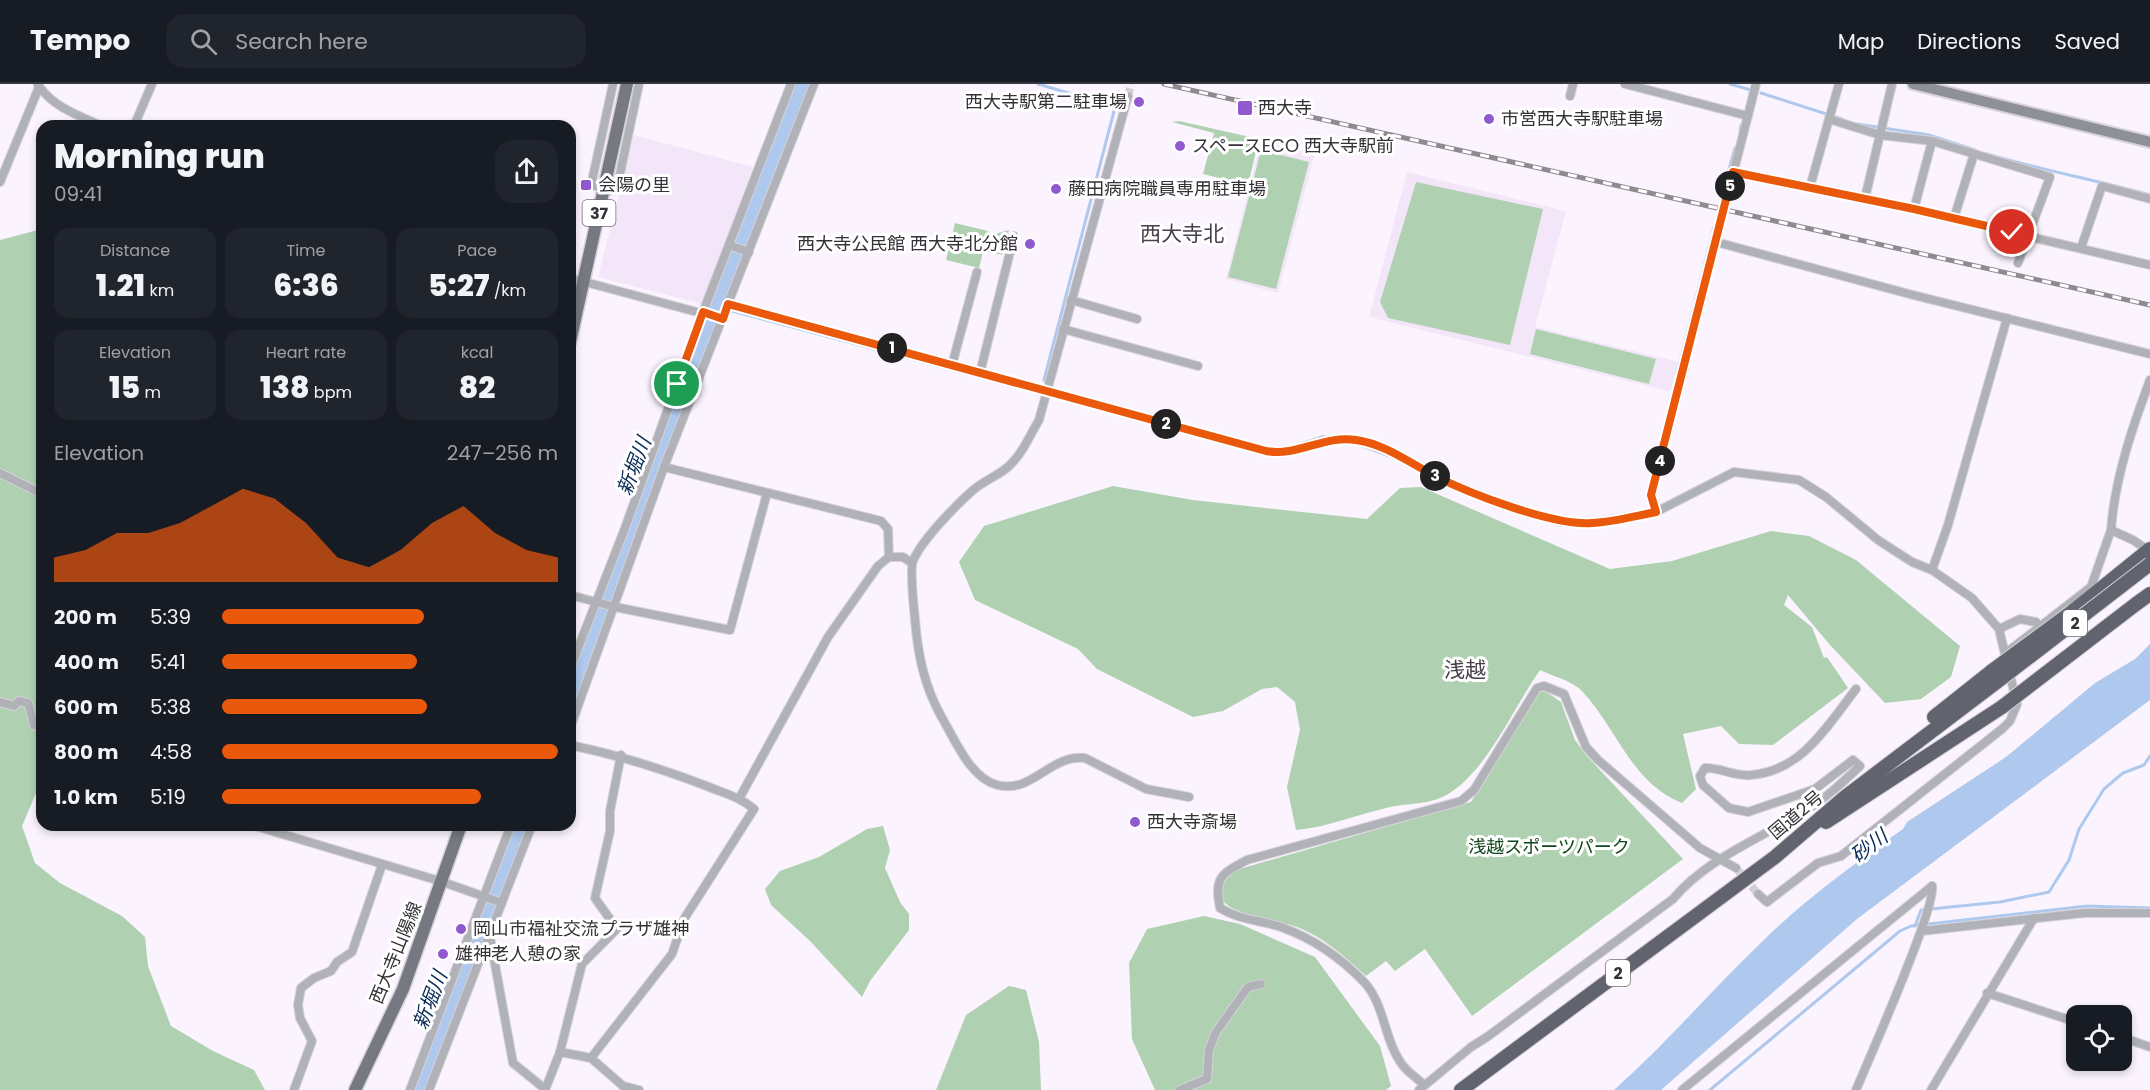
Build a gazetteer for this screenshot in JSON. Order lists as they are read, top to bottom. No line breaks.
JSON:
{"streets":{"highway":["2","国道2号"],"main road":["37","西大寺山陽線"]},"crossings":[["2","国道2号"]],"districts":["西大寺北","浅越"],"water":["新堀川","砂川"],"parks":["浅越スポーツパーク"],"places":{"other":["西大寺駅第二駐車場","市営西大寺駅駐車場","スペースECO 西大寺駅前","藤田病院職員専用駐車場","西大寺公民館 西大寺北分館","西大寺斎場","岡山市福祉交流プラザ雄神","雄神老人憩の家"],"transit":["西大寺","会陽の里"]},"page":{"header":"Tempo","search":"Search here","nav":["Map","Directions","Saved"],"heading":["Morning run","09:41"],"pins":["5","1","2","4","3"],"stats":[["Distance","1.21 km"],["Time","6:36"],["Pace","5:27 /km"],["Elevation","15 m"],["Heart rate","138 bpm"],["kcal","82"]],"chart":["Elevation","247–256 m"],"list":[{"name":"200 m","note":"5:39"},{"name":"400 m","note":"5:41"},{"name":"600 m","note":"5:38"},{"name":"800 m","note":"4:58"},{"name":"1.0 km","note":"5:19"}]}}
